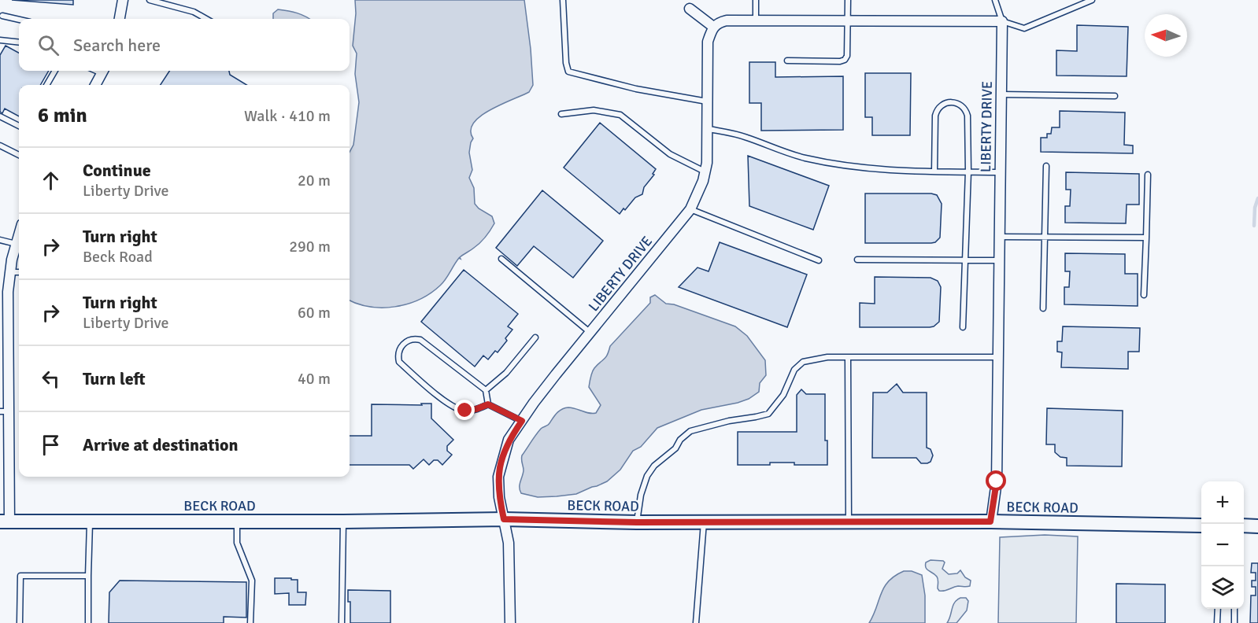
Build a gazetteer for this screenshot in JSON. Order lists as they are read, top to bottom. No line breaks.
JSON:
{"streets":{"street":["LIBERTY DRIVE","BECK ROAD"]},"crossings":[["LIBERTY DRIVE","BECK ROAD"]],"north":"left","page":{"search":"Search here","heading":["6 min","Walk · 410 m"],"list":[["Continue","Liberty Drive","20 m"],["Turn right","Beck Road","290 m"],["Turn right","Liberty Drive","60 m"],["Turn left","40 m"],"Arrive at destination"],"map_buttons":["+","−"]}}
